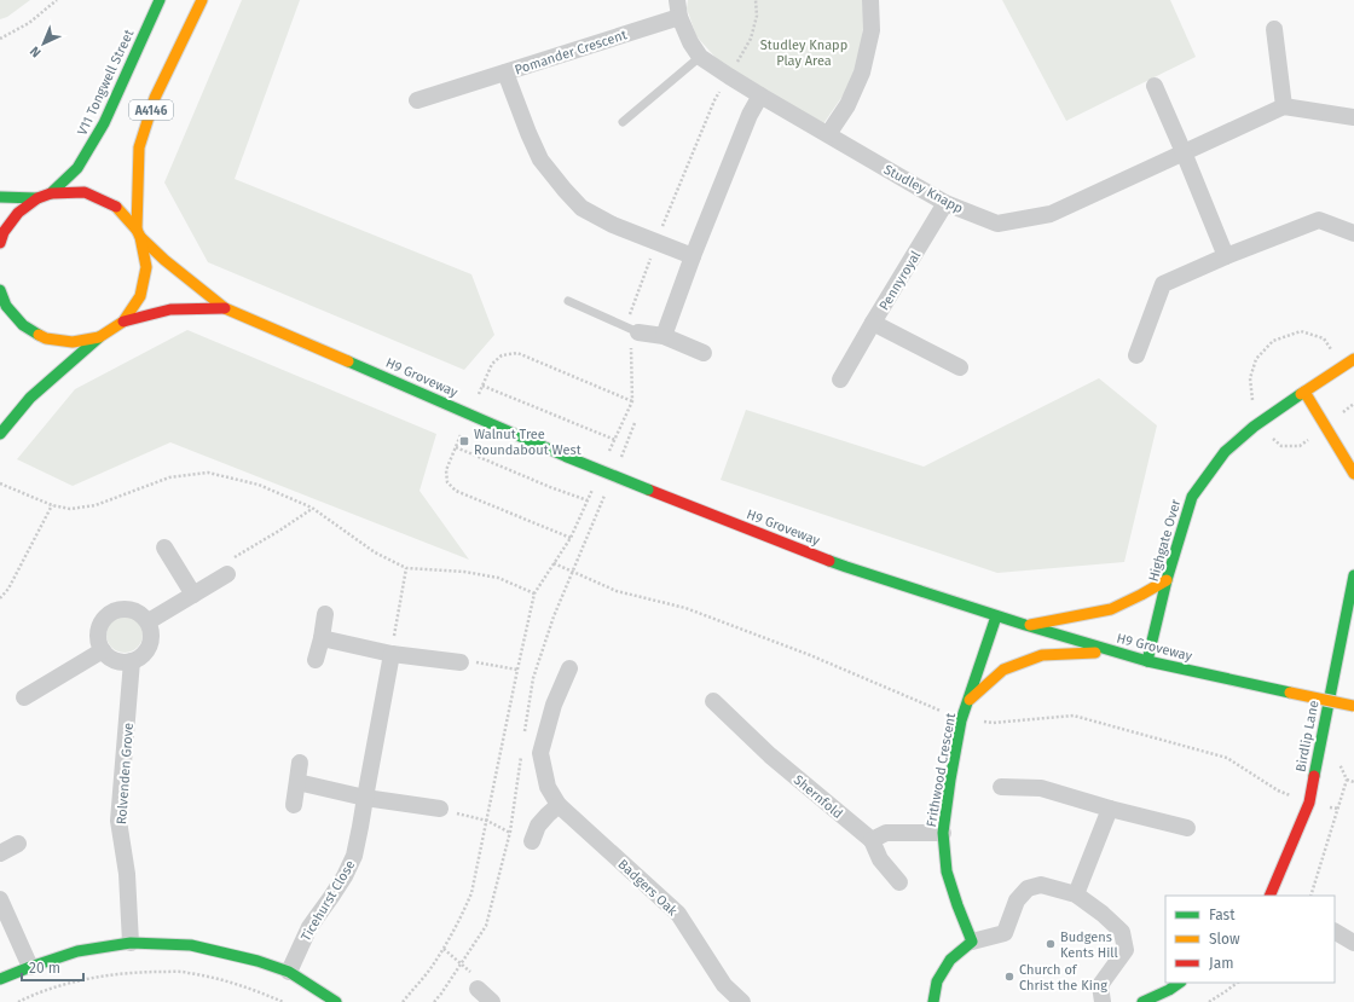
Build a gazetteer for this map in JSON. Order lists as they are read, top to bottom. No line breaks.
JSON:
{"streets":{"main road":["V11 Tongwell Street","A4146","H9 Groveway","Highgate Over","Birdlip Lane","Frithwood Crescent"],"street":["Pomander Crescent","Studley Knapp","Pennyroyal","Rolvenden Grove","Shernfold","Badgers Oak","Ticehurst Close"]},"crossings":[["Pomander Crescent","Studley Knapp"],["V11 Tongwell Street","A4146"],["A4146","H9 Groveway"],["Studley Knapp","Pennyroyal"],["H9 Groveway","Highgate Over"],["H9 Groveway","Frithwood Crescent"]],"parks":["Studley Knapp Play Area"],"places":{"transit":["Walnut Tree Roundabout West"],"other":["Budgens Kents Hill","Church of Christ the King"]},"legend":["Fast","Slow","Jam"],"scale_bar":"20 m","north":"bottom left"}
